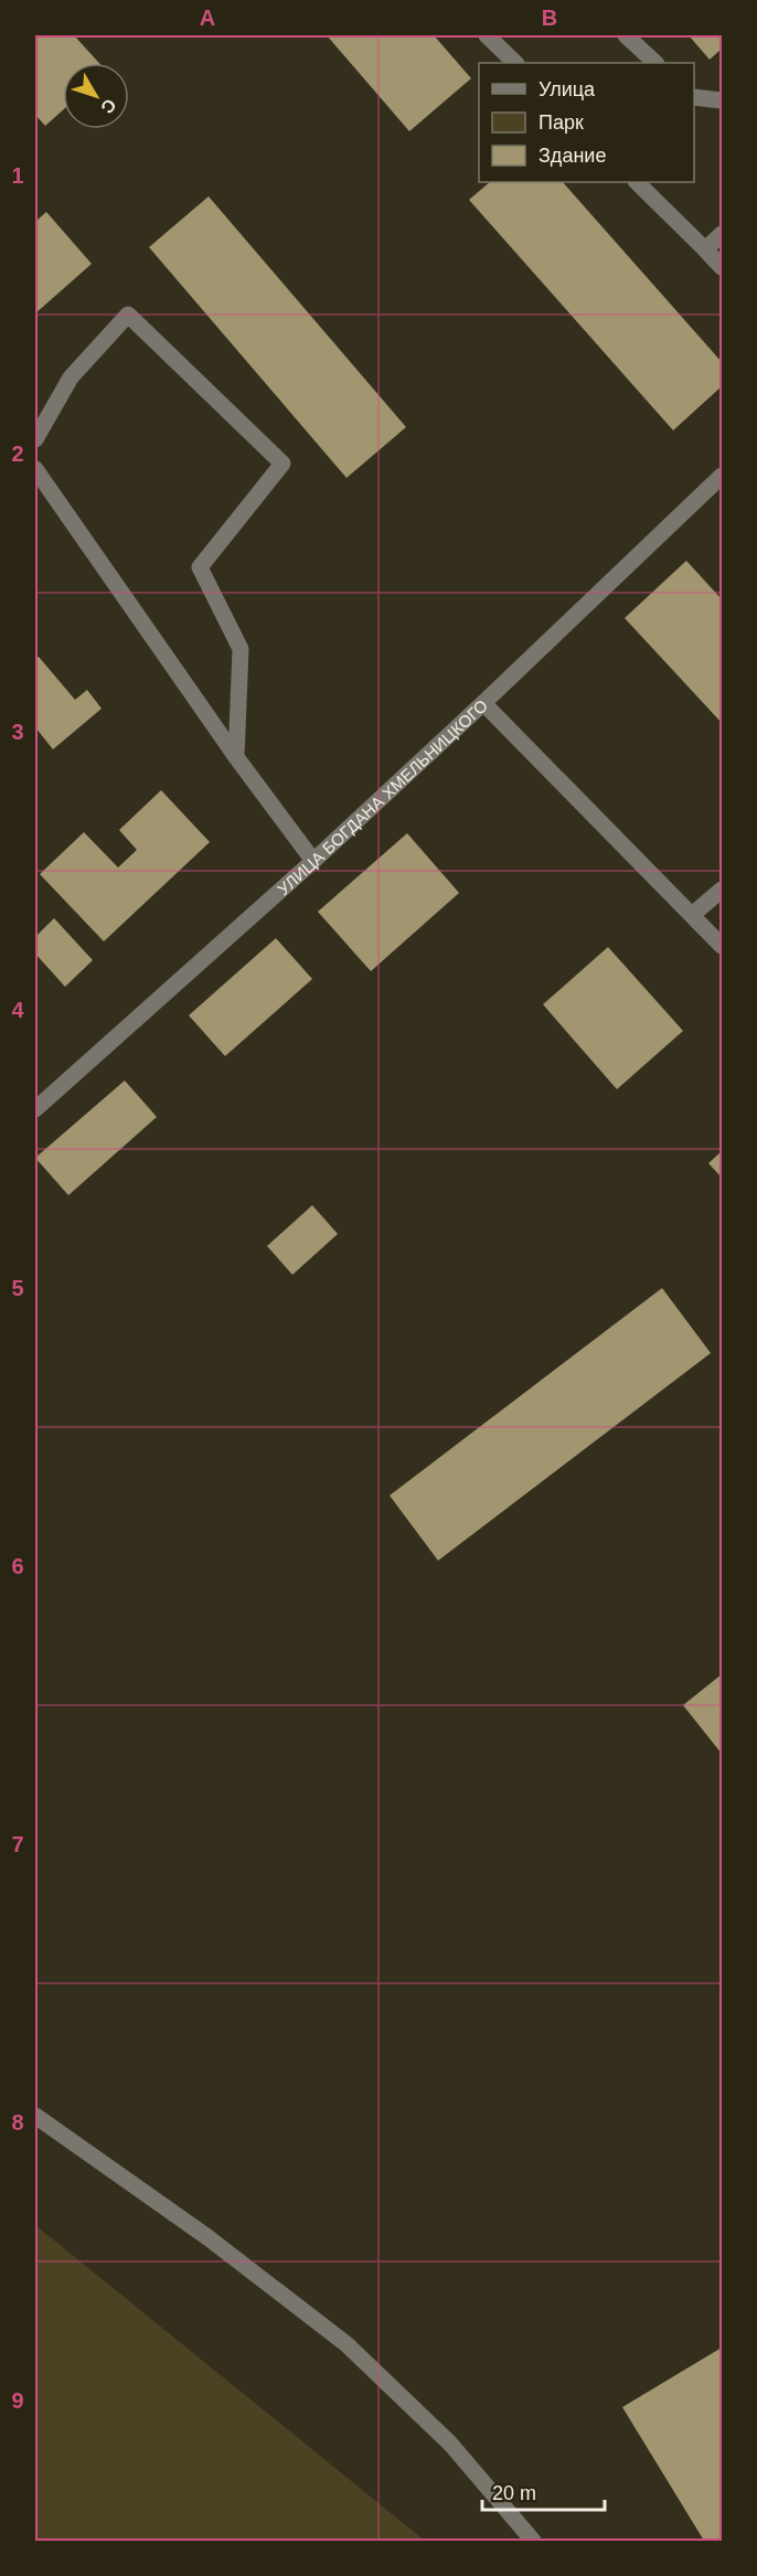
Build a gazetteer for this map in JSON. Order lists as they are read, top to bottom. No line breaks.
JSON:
{"streets":{"street":["УЛИЦА БОГДАНА ХМЕЛЬНИЦКОГО"]},"legend":["Улица","Парк","Здание"],"scale_bar":"20 m","north":"bottom right","grid":{"columns":["A","B"],"rows":["1","2","3","4","5","6","7","8","9"]}}
